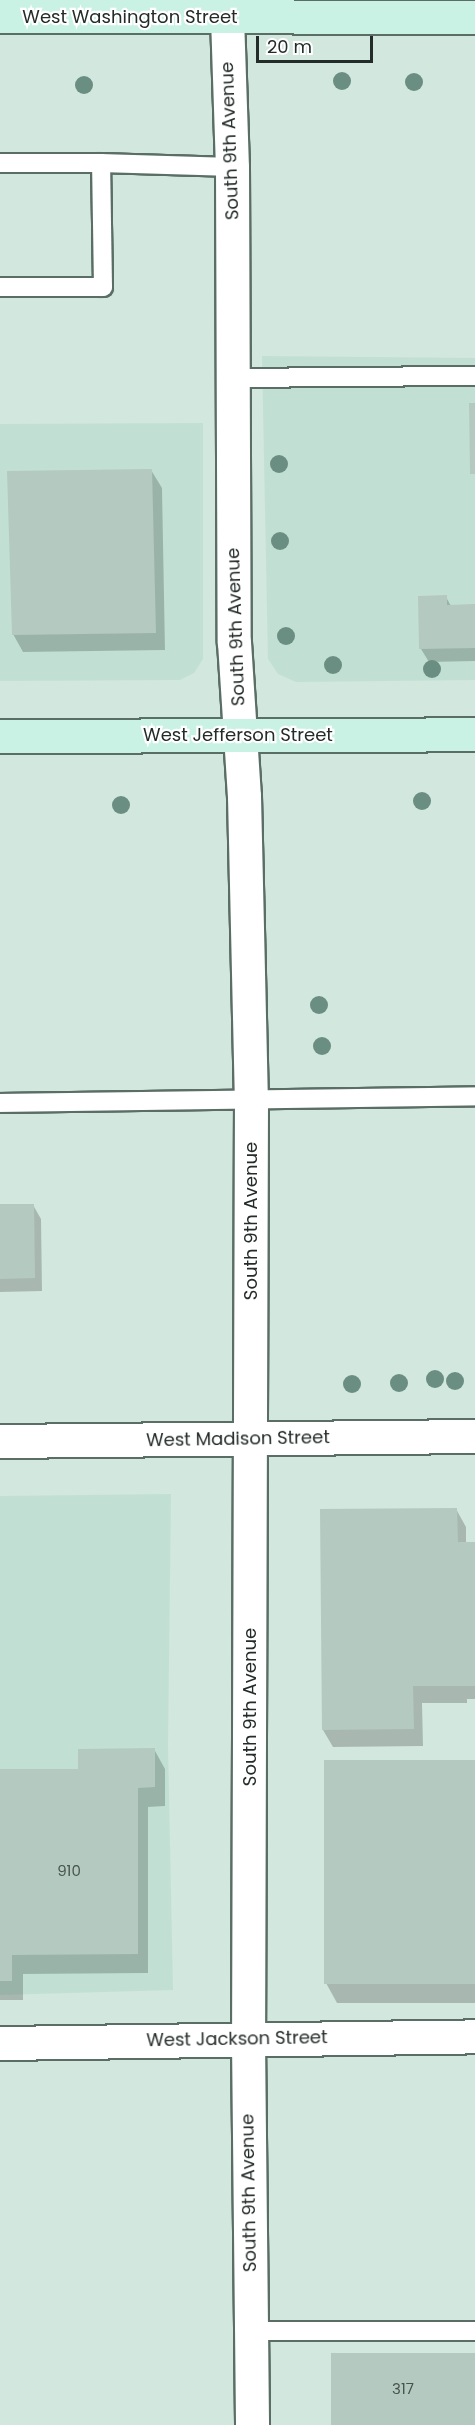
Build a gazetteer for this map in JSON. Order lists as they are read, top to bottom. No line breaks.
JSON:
{"streets":{"main road":["West Washington Street","West Jefferson Street"],"street":["South 9th Avenue","West Madison Street","West Jackson Street"]},"crossings":[["West Washington Street","South 9th Avenue"],["South 9th Avenue","West Jefferson Street"],["South 9th Avenue","West Madison Street"],["South 9th Avenue","West Jackson Street"]],"house_numbers":["910","317"],"scale_bar":"20 m"}
